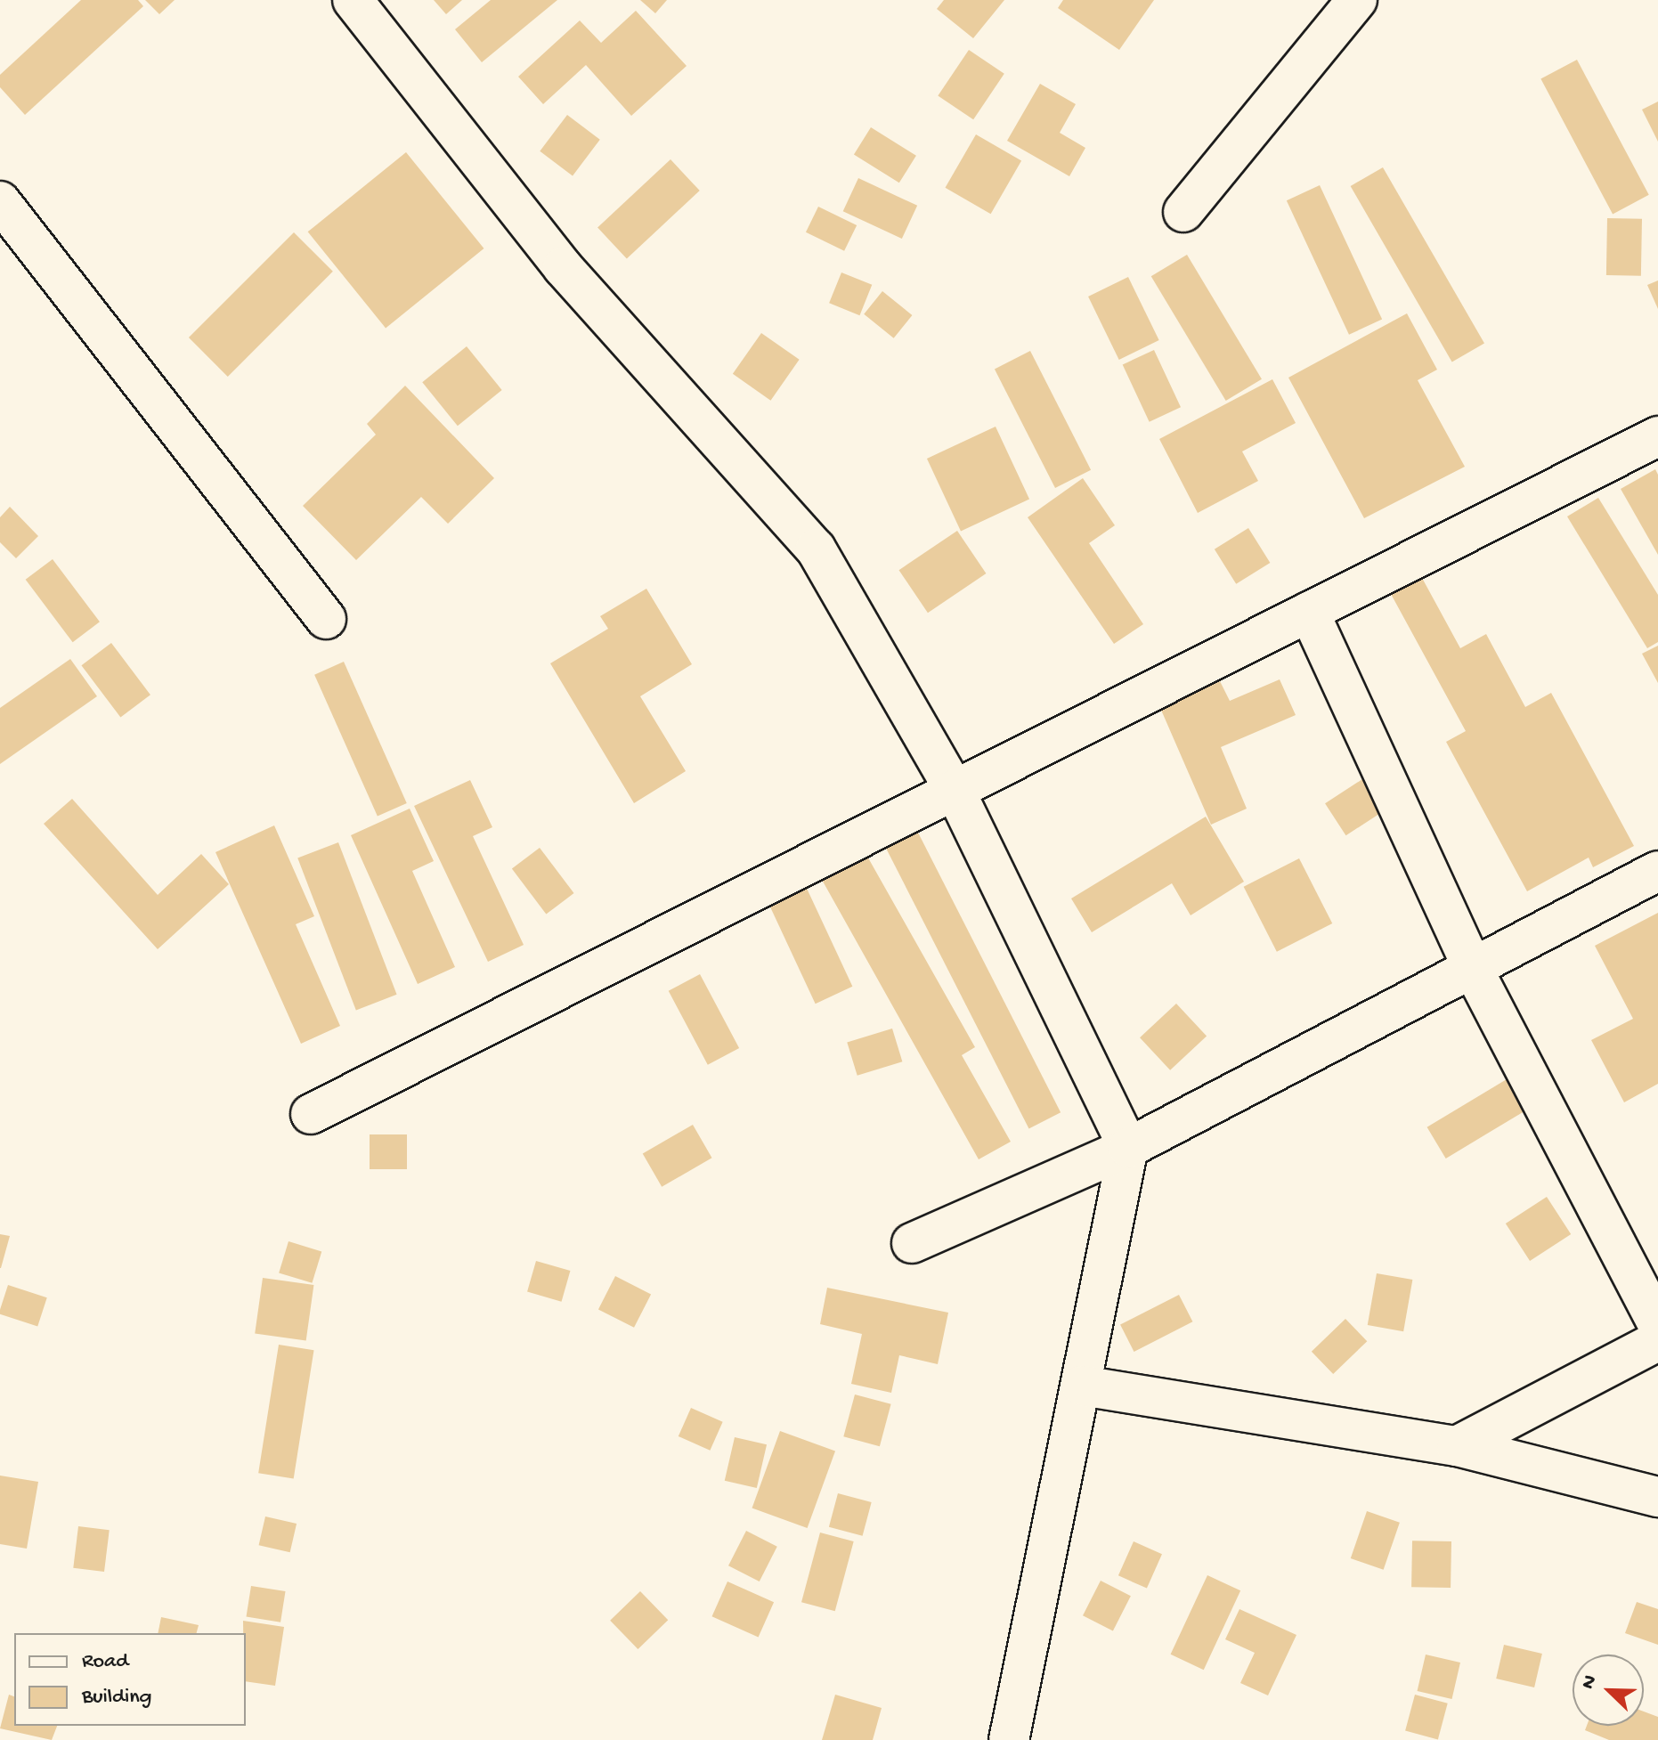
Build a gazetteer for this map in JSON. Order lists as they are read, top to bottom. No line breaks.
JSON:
{"legend":["Road","Building"],"north":"top left"}
